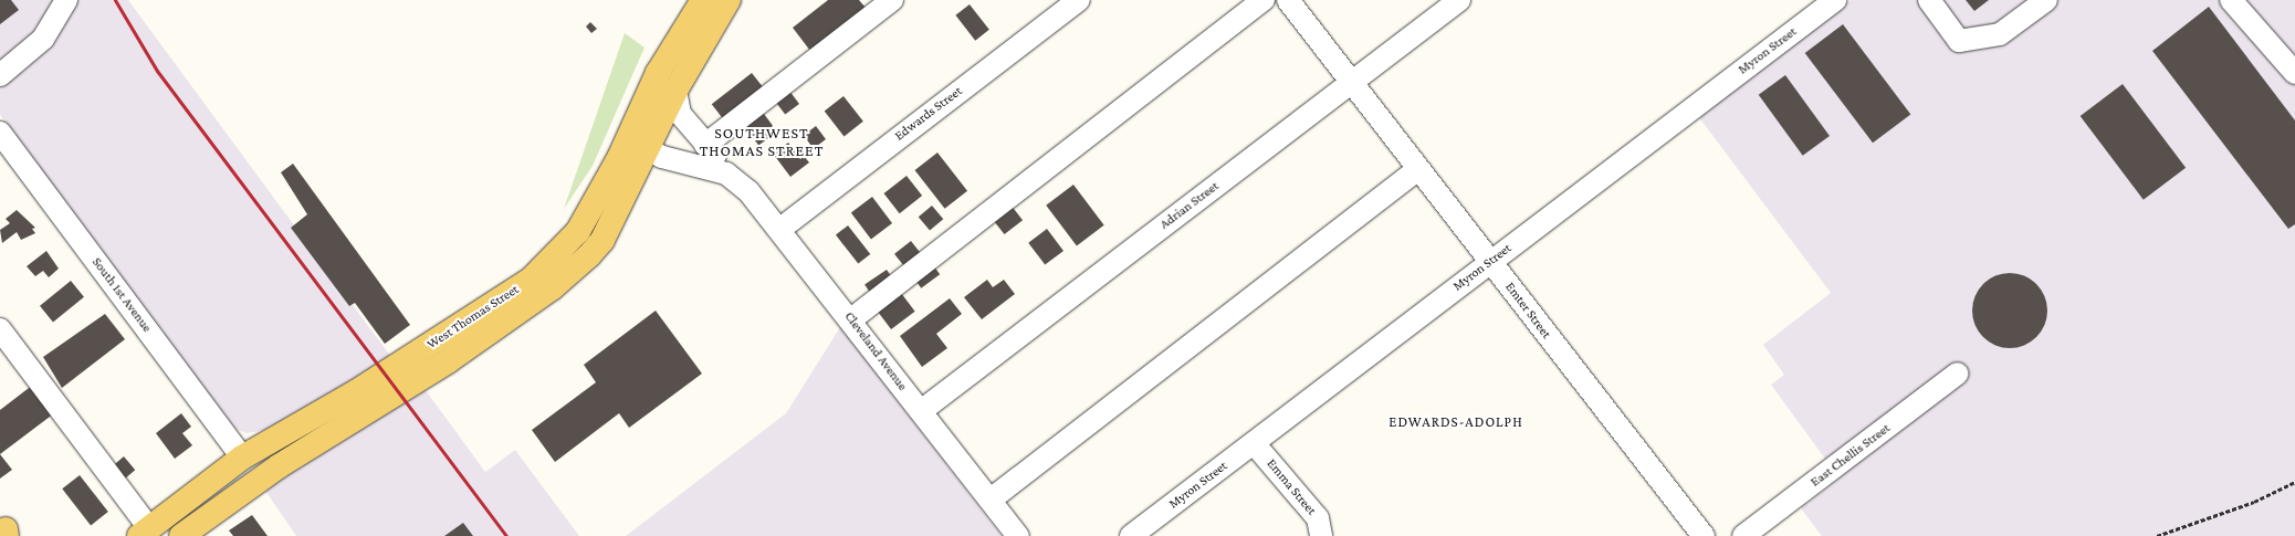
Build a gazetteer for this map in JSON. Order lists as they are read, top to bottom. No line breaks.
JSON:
{"streets":{"main road":["West Thomas Street"],"street":["Myron Street","Edwards Street","Adrian Street","South 1st Avenue","Emter Street","Cleveland Avenue","East Chellis Street","Emma Street"]},"crossings":[["Myron Street","Emter Street"],["Myron Street","Emma Street"],["Edwards Street","Cleveland Avenue"],["Adrian Street","Emter Street"],["Adrian Street","Cleveland Avenue"],["South 1st Avenue","West Thomas Street"],["West Thomas Street","Cleveland Avenue"]],"districts":["SOUTHWEST THOMAS STREET","EDWARDS-ADOLPH"]}
